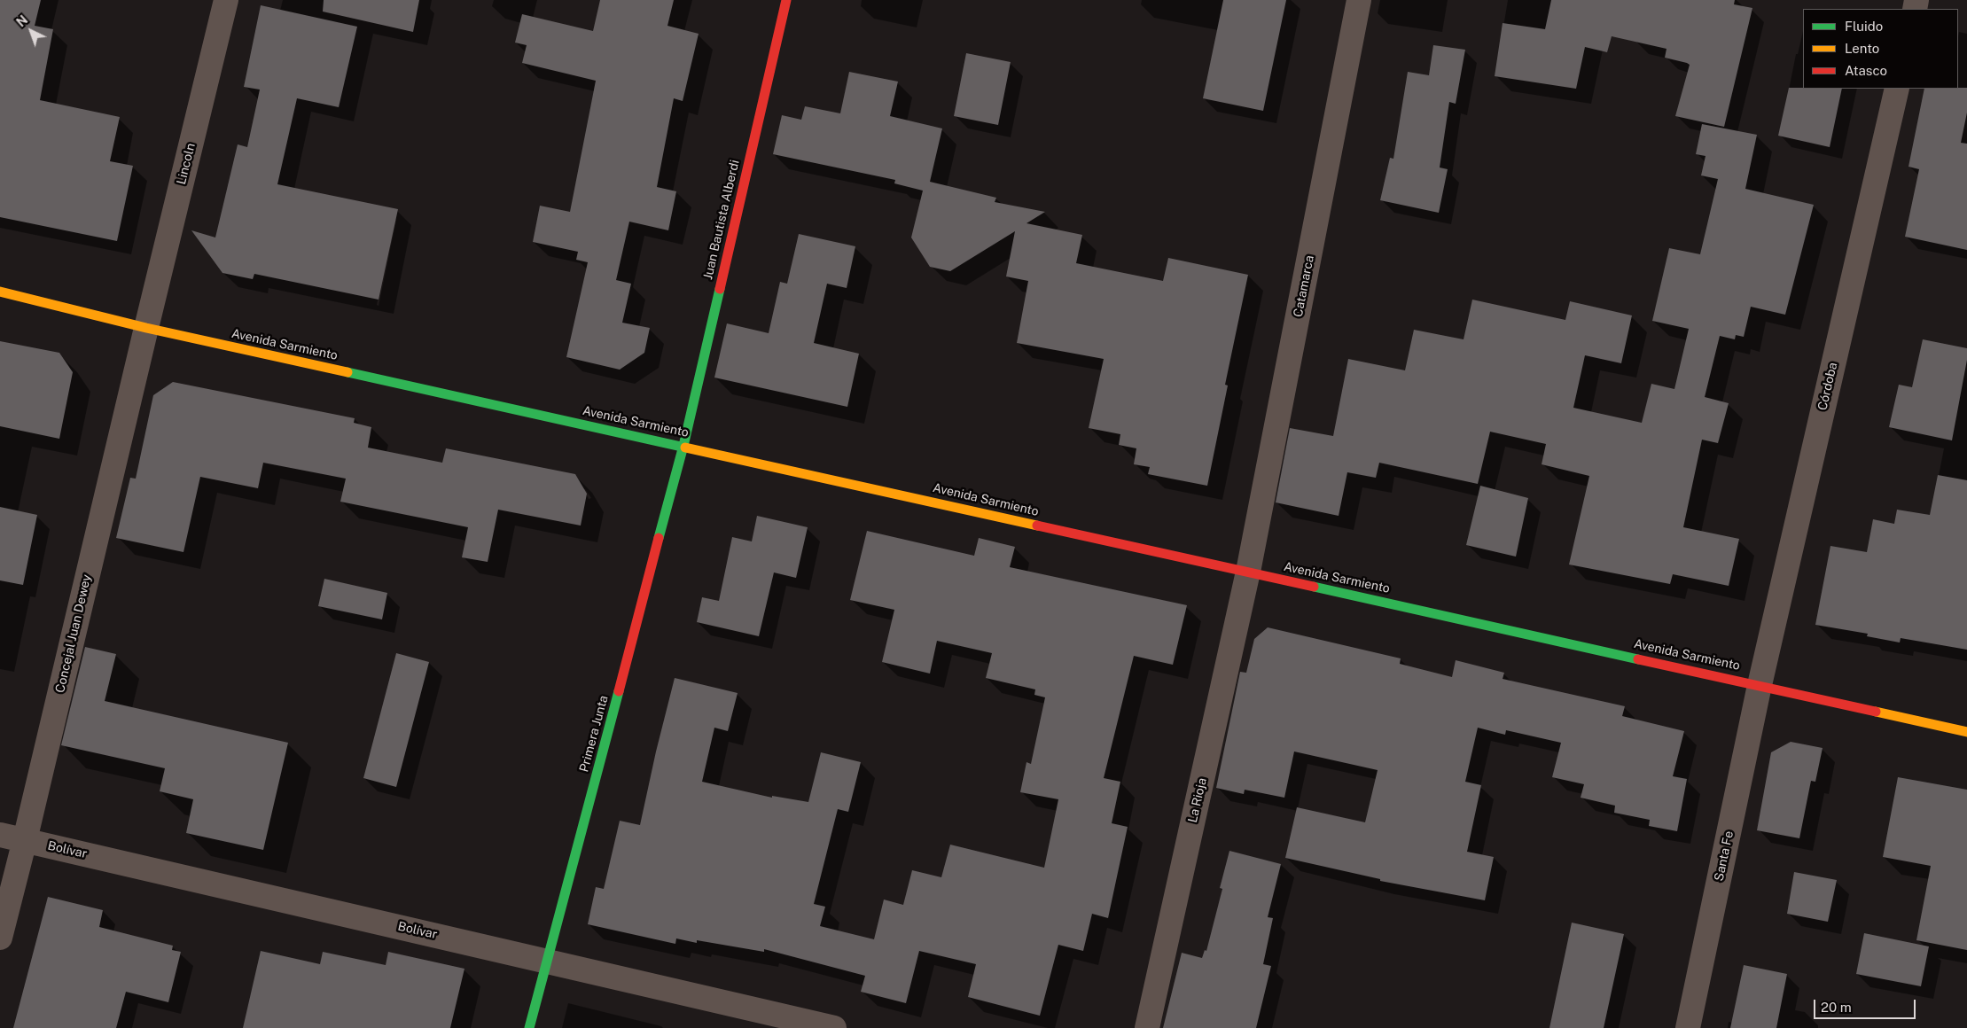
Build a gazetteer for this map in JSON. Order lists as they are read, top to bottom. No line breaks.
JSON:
{"streets":{"main road":["Juan Bautista Alberdi","Avenida Sarmiento","Primera Junta"],"street":["Lincoln","Catamarca","Córdoba","Concejal Juan Dewey","La Rioja","Bolívar","Santa Fe"]},"crossings":[["Lincoln","Avenida Sarmiento"],["Lincoln","Concejal Juan Dewey"],["Juan Bautista Alberdi","Avenida Sarmiento"],["Juan Bautista Alberdi","Primera Junta"],["Catamarca","Avenida Sarmiento"],["Catamarca","La Rioja"],["Avenida Sarmiento","Córdoba"],["Avenida Sarmiento","Concejal Juan Dewey"],["Avenida Sarmiento","Primera Junta"],["Avenida Sarmiento","La Rioja"],["Avenida Sarmiento","Santa Fe"],["Córdoba","Santa Fe"],["Concejal Juan Dewey","Bolívar"],["Primera Junta","Bolívar"]],"legend":["Fluido","Lento","Atasco"],"scale_bar":"20 m","north":"top left"}
